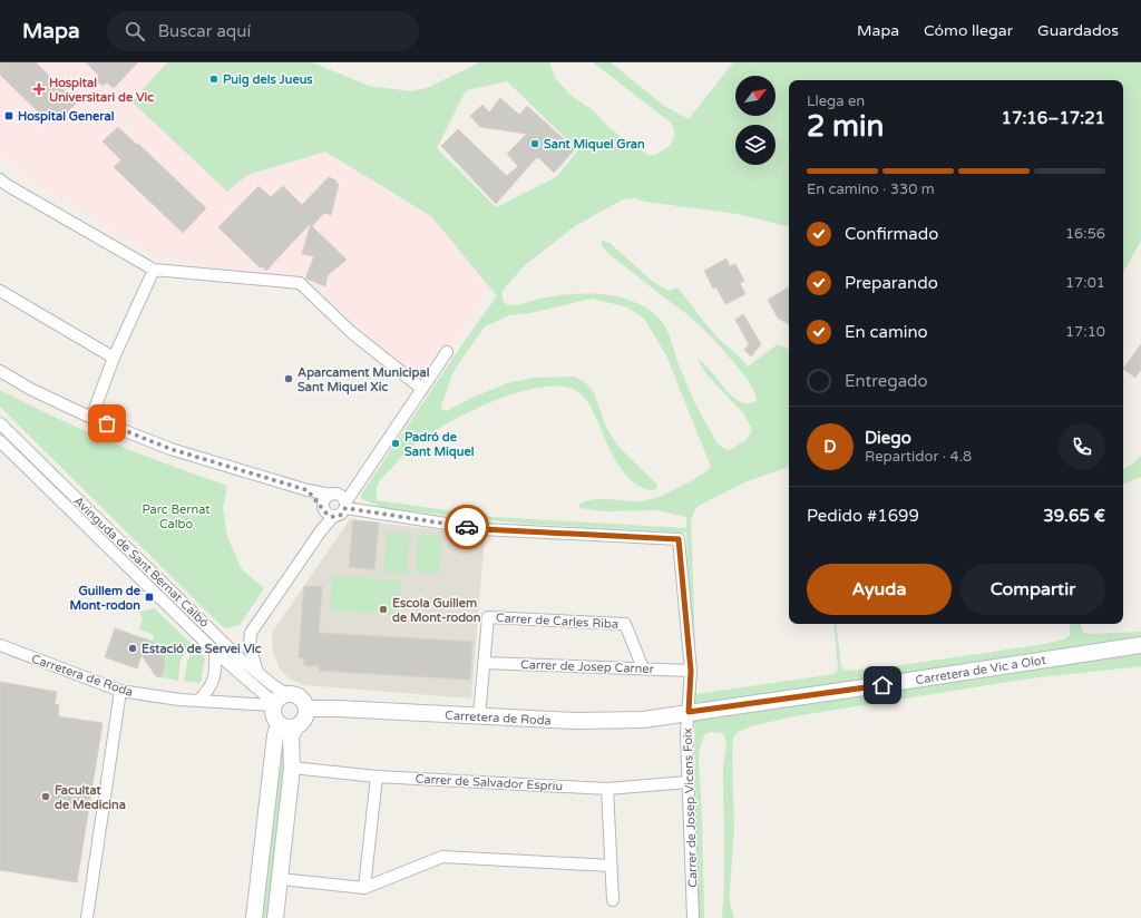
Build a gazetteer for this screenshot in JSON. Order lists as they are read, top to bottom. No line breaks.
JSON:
{"streets":{"street":["Avinguda de Sant Bernat Calbó","Carrer de Carles Riba","Carrer de Josep Carner","Carretera de Vic a Olot","Carretera de Roda","Carrer de Salvador Espriu","Carrer de Josep Vicens Foix"]},"crossings":[["Avinguda de Sant Bernat Calbó","Carretera de Roda"],["Carrer de Carles Riba","Carrer de Josep Carner"],["Carrer de Carles Riba","Carretera de Roda"],["Carrer de Josep Carner","Carrer de Josep Vicens Foix"],["Carretera de Vic a Olot","Carretera de Roda"],["Carretera de Vic a Olot","Carrer de Josep Vicens Foix"],["Carretera de Roda","Carrer de Josep Vicens Foix"],["Carrer de Salvador Espriu","Carrer de Josep Vicens Foix"]],"parks":["Parc Bernat Calbo"],"places":{"other":["Puig dels Jueus","Sant Miquel Gran","Aparcament Municipal Sant Miquel Xic","Padró de Sant Miquel","Escola Guillem de Mont-rodon","Estació de Servei Vic","Facultat de Medicina"],"health":["Hospital Universitari de Vic"],"transit":["Hospital General","Guillem de Mont-rodon"]},"north":"top right","page":{"header":"Mapa","search":"Buscar aquí","nav":["Mapa","Cómo llegar","Guardados"],"heading":["2 min","Llega en","17:16–17:21"],"panel":["Diego","Repartidor · 4.8","Pedido #1699","39.65 €"],"bar":"En camino · 330 m","list":[["Confirmado","16:56"],["Preparando","17:01"],["En camino","17:10"],"Entregado"],"round":"D","buttons":["Ayuda","Compartir"]}}
